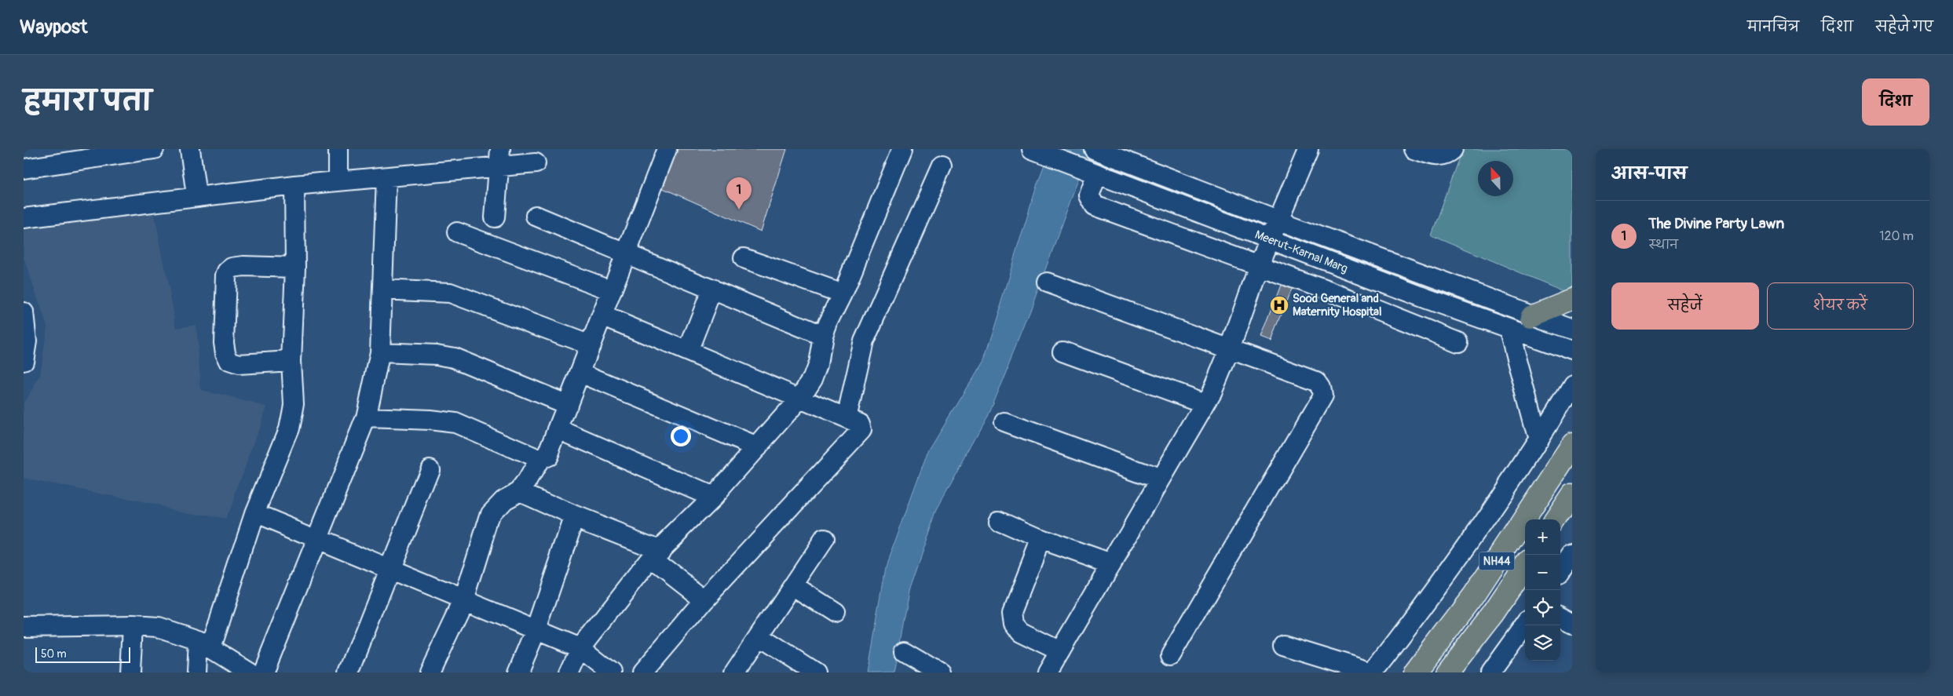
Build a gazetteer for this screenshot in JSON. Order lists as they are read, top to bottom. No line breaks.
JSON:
{"streets":{"highway":["NH44"],"street":["Meerut-Karnal Marg"]},"places":{"hospital":["Sood General and Maternity Hospital"]},"scale_bar":"50 m","north":"top","page":{"header":"Waypost","nav":["मानचित्र","दिशा","सहेजे गए"],"title":"हमारा पता","buttons":["दिशा",["सहेजें","शेयर करें"]],"heading":"आस-पास","pins":"1","list":[{"mark":"1","name":"The Divine Party Lawn","note":"स्थान","value":"120 m"}],"map_buttons":["+","−"],"scale":"50 m"}}
